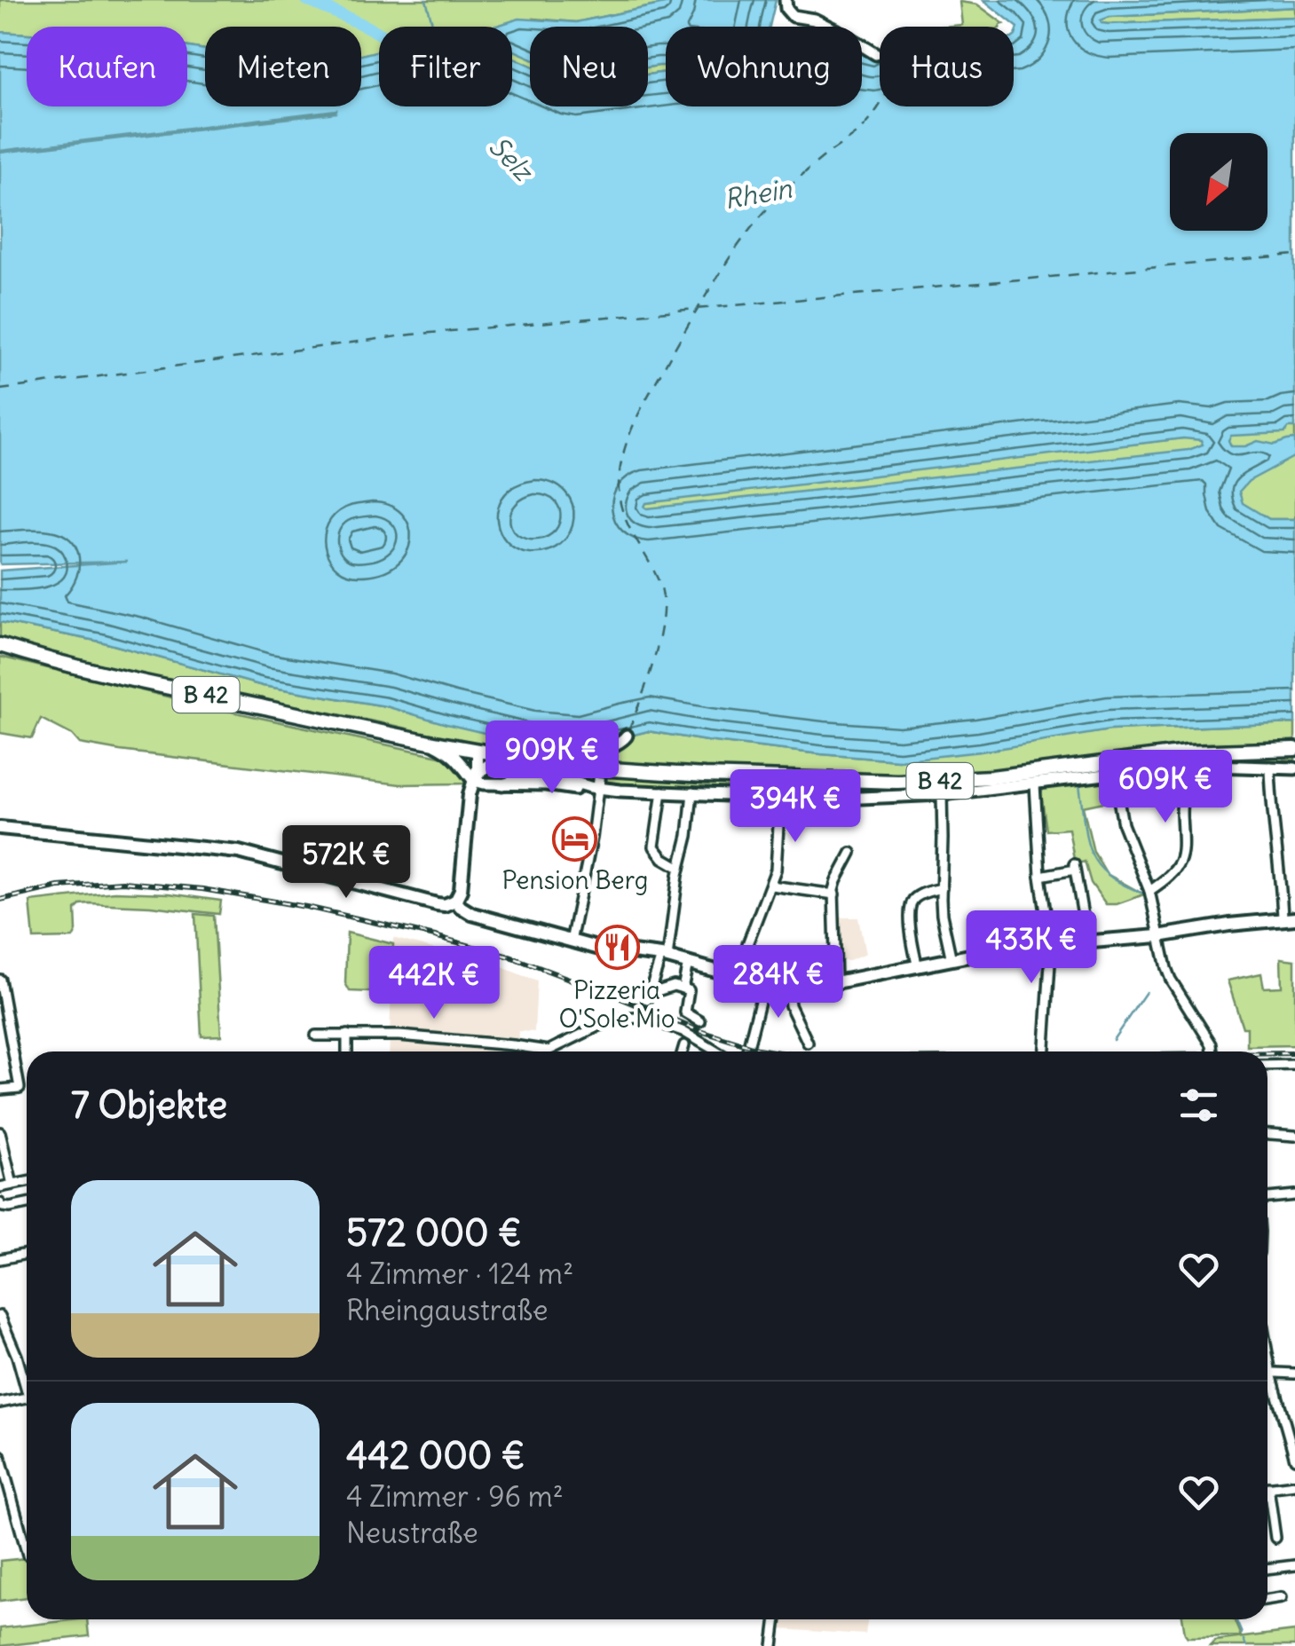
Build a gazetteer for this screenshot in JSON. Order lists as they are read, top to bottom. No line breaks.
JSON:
{"streets":{"main road":["B 42"]},"water":["Selz","Rhein"],"places":{"hotel":["Pension Berg"],"restaurant":["Pizzeria O'Sole Mio"]},"north":"bottom left","page":{"chip":["Kaufen","Mieten","Filter","Neu","Wohnung","Haus"],"price":["909K €","609K €","394K €","572K €","433K €","284K €","442K €"],"heading":"7 Objekte","list":[{"name":"572 000 €","note":"4 Zimmer · 124 m² · Rheingaustraße"},{"name":"442 000 €","note":"4 Zimmer · 96 m² · Neustraße"}]}}
